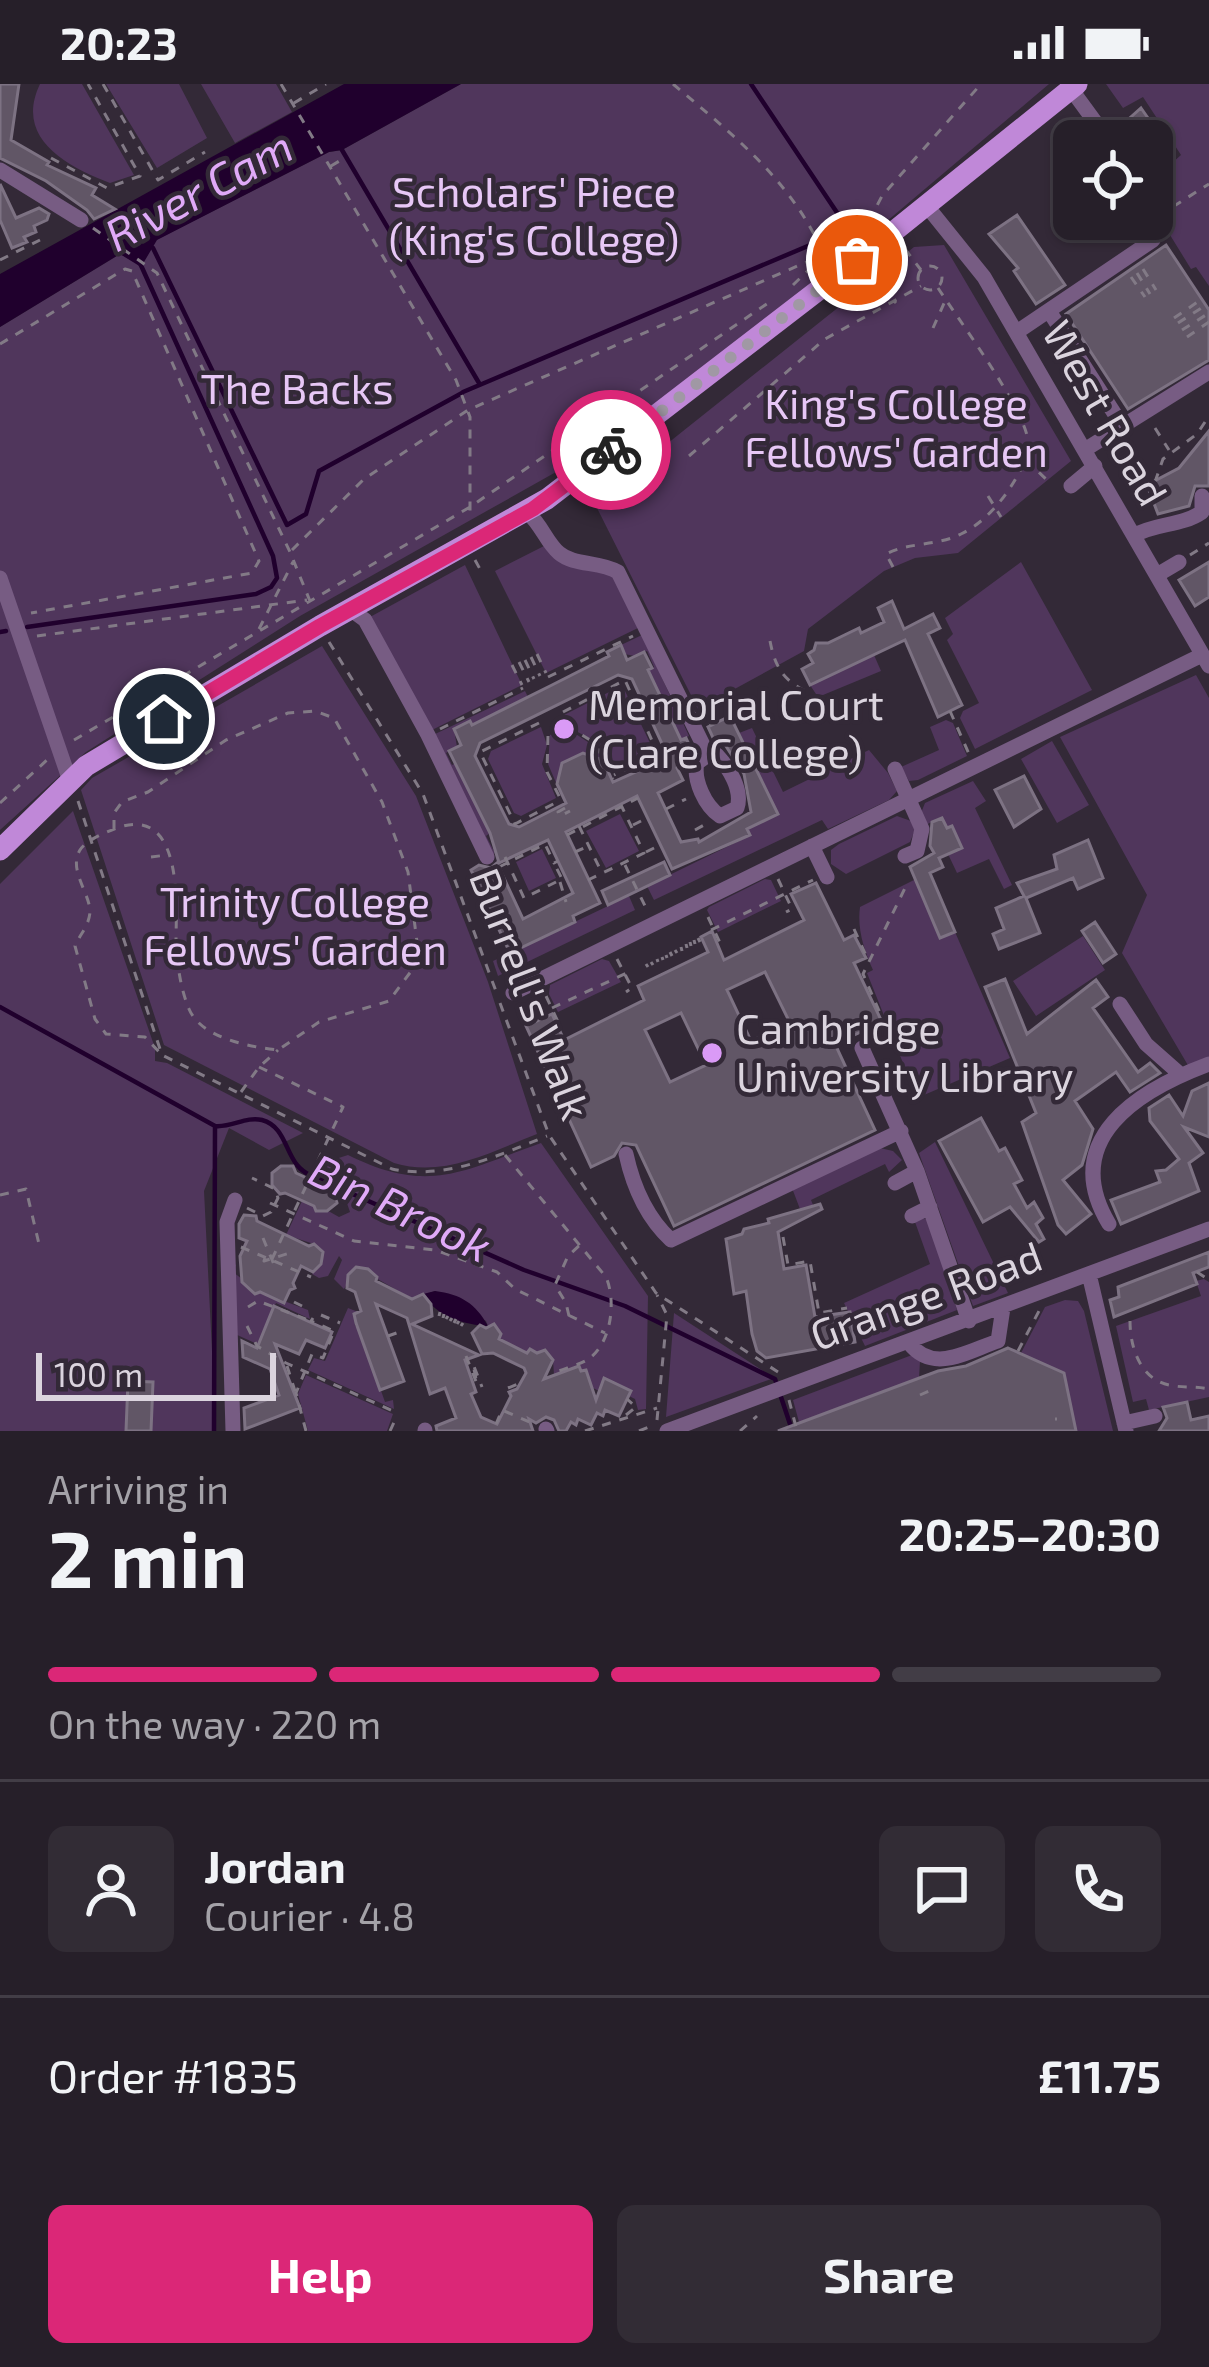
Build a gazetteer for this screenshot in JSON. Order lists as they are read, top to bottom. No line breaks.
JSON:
{"streets":{"street":["West Road","Grange Road"],"path":["Burrell's Walk"]},"crossings":[["Burrell's Walk","Grange Road"]],"water":["River Cam","Bin Brook"],"parks":["Scholars' Piece (King's College)","The Backs","King's College Fellows' Garden","Trinity College Fellows' Garden"],"places":["Memorial Court (Clare College)","Cambridge University Library"],"scale_bar":"100 m","page":{"status":"20:23","scale":"100 m","heading":["2 min","Arriving in","20:25–20:30"],"panel":["Jordan","Courier · 4.8","Order #1835","£11.75"],"bar":"On the way · 220 m","buttons":["Help","Share"]}}
